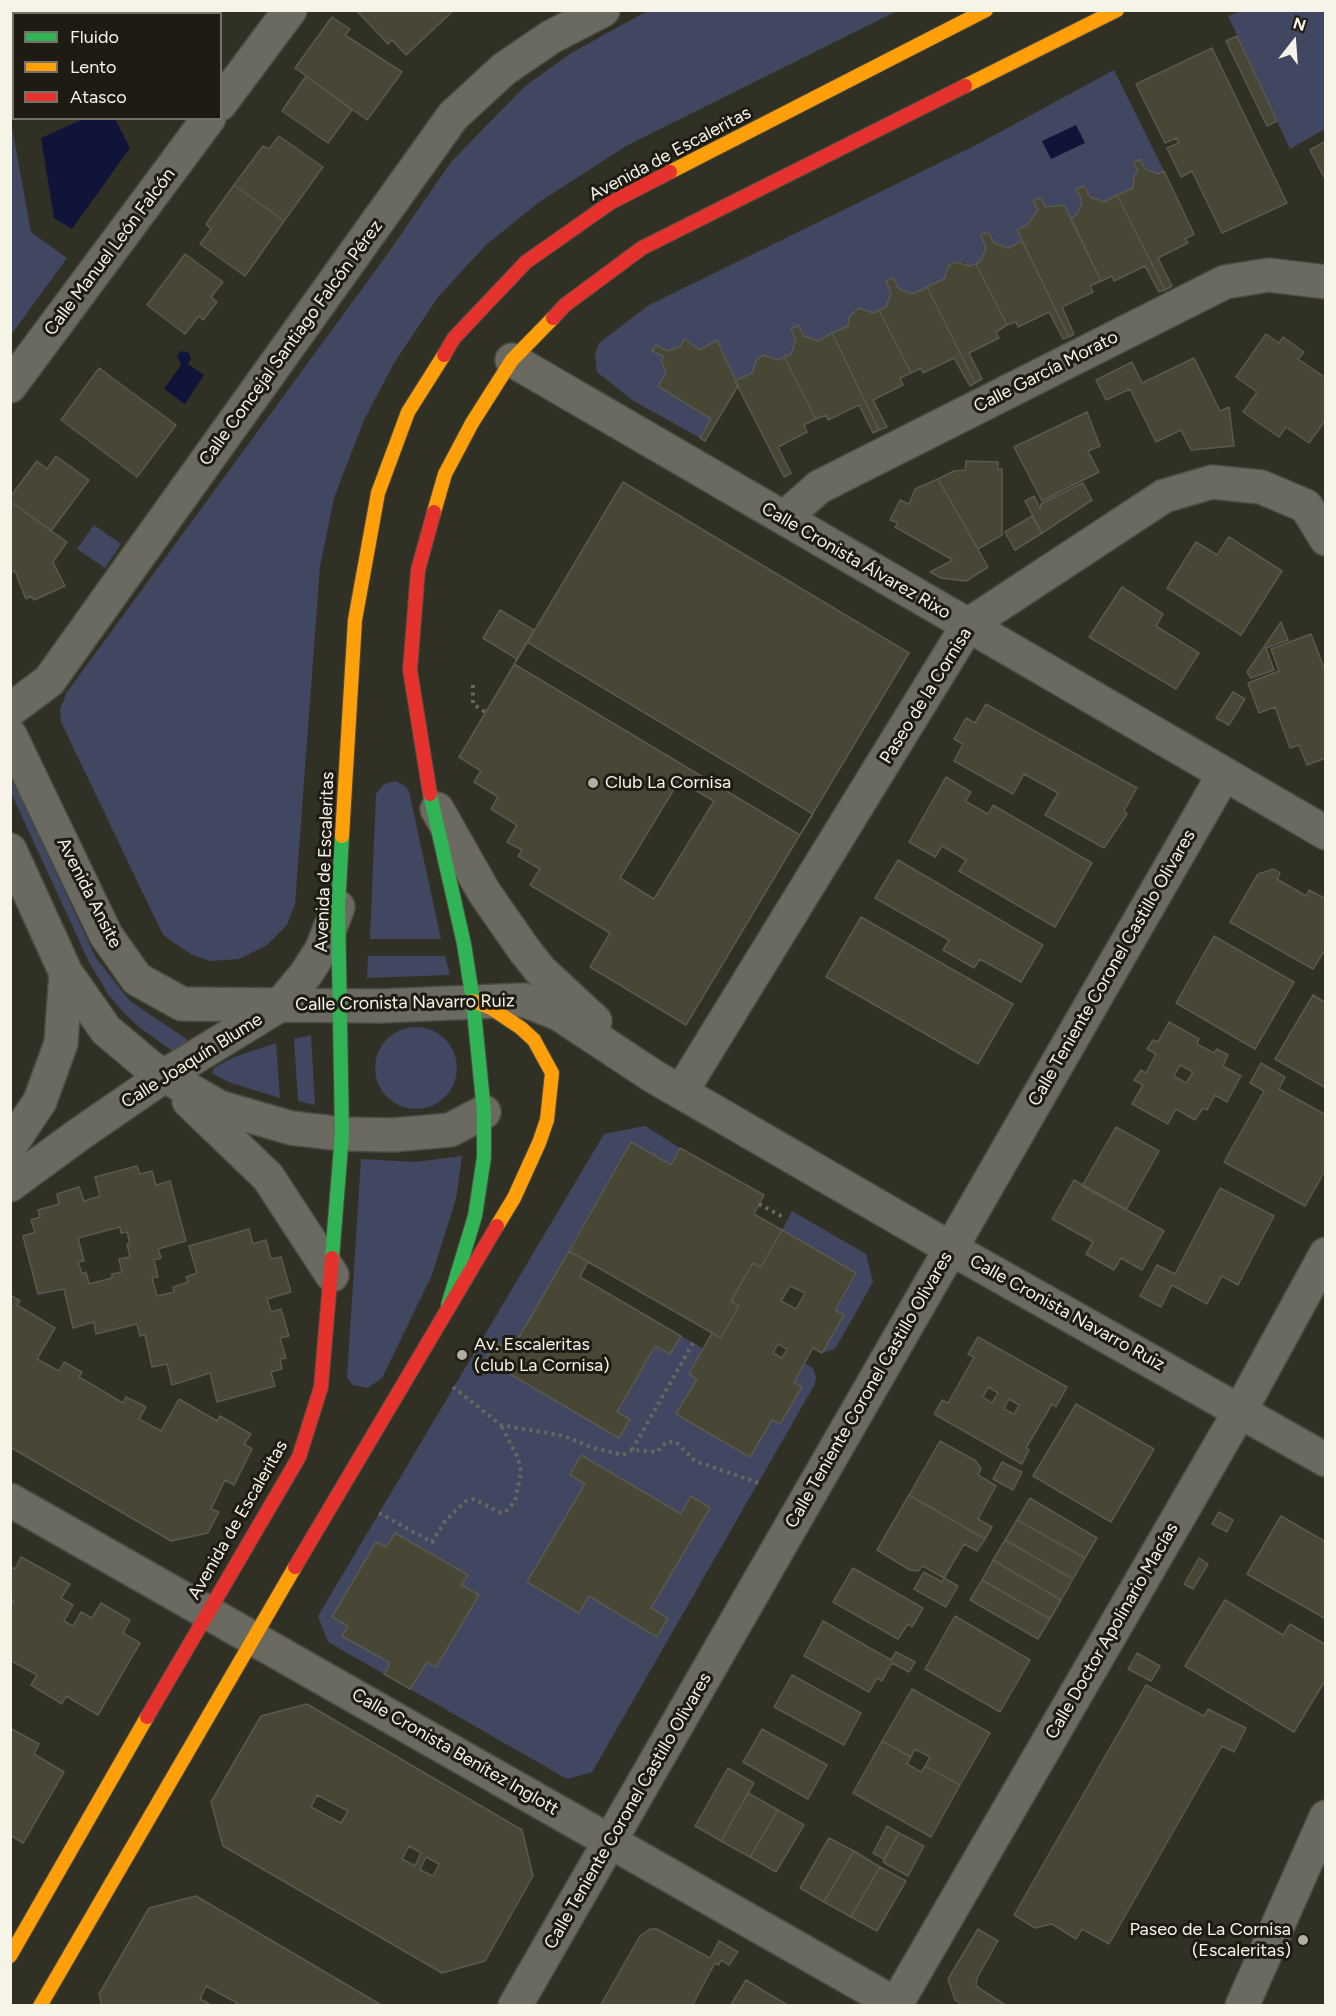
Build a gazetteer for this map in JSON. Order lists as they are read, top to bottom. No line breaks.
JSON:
{"streets":{"street":["Avenida de Escaleritas","Calle Manuel León Falcón","Calle Concejal Santiago Falcón Pérez","Calle García Morato","Calle Cronista Álvarez Rixo","Paseo de la Cornisa","Avenida Ansite","Calle Teniente Coronel Castillo Olivares","Calle Cronista Navarro Ruiz","Calle Joaquín Blume","Calle Doctor Apolinario Macías","Calle Cronista Benítez Inglott"]},"crossings":[["Avenida de Escaleritas","Calle Cronista Navarro Ruiz"],["Avenida de Escaleritas","Calle Joaquín Blume"],["Avenida de Escaleritas","Calle Cronista Benítez Inglott"],["Calle García Morato","Calle Cronista Álvarez Rixo"],["Calle Cronista Álvarez Rixo","Paseo de la Cornisa"],["Calle Cronista Álvarez Rixo","Calle Teniente Coronel Castillo Olivares"],["Paseo de la Cornisa","Calle Cronista Navarro Ruiz"],["Avenida Ansite","Calle Cronista Navarro Ruiz"],["Avenida Ansite","Calle Joaquín Blume"],["Calle Teniente Coronel Castillo Olivares","Calle Cronista Navarro Ruiz"],["Calle Teniente Coronel Castillo Olivares","Calle Cronista Benítez Inglott"],["Calle Cronista Navarro Ruiz","Calle Joaquín Blume"],["Calle Cronista Navarro Ruiz","Calle Doctor Apolinario Macías"],["Calle Doctor Apolinario Macías","Calle Cronista Benítez Inglott"]],"places":["Club La Cornisa","Av. Escaleritas (club La Cornisa)","Paseo de La Cornisa (Escaleritas)"],"legend":["Fluido","Lento","Atasco"],"north":"top"}
